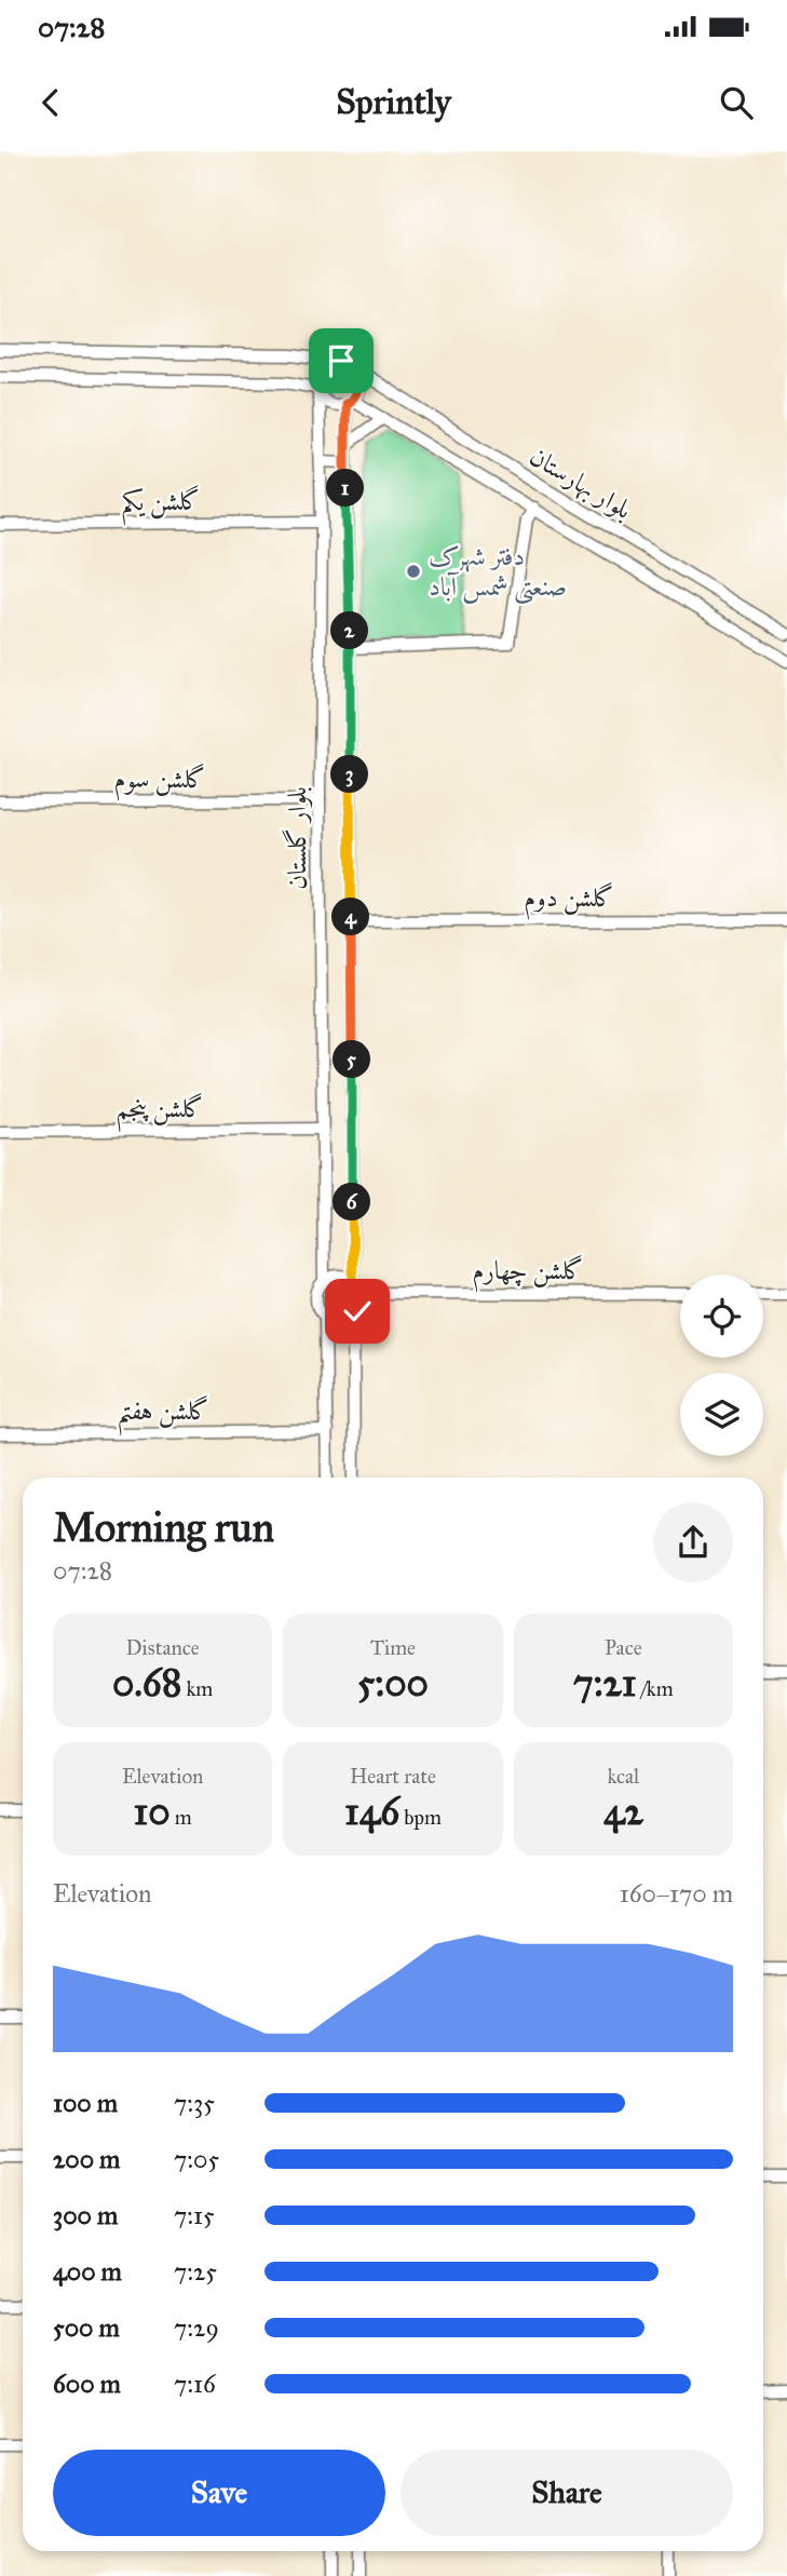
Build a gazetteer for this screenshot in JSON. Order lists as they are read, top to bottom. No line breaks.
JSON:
{"streets":{"street":["بلوار بهارستان","گلشن یکم","گلشن سوم","بلوار گلستان","گلشن دوم","گلشن پنجم","گلشن چهارم","گلشن هفتم"]},"crossings":[["بلوار بهارستان","بلوار گلستان"],["گلشن یکم","بلوار گلستان"],["گلشن سوم","بلوار گلستان"],["بلوار گلستان","گلشن دوم"],["بلوار گلستان","گلشن پنجم"],["بلوار گلستان","گلشن چهارم"]],"places":["دفتر شهرک صنعتی شمس آباد"],"page":{"status":"07:28","header":"Sprintly","pins":["1","2","3","4","5","6"],"heading":["Morning run","07:28"],"stats":[["Distance","0.68 km"],["Time","5:00"],["Pace","7:21 /km"],["Elevation","10 m"],["Heart rate","146 bpm"],["kcal","42"]],"chart":["Elevation","160–170 m"],"list":[{"name":"100 m","note":"7:35"},{"name":"200 m","note":"7:05"},{"name":"300 m","note":"7:15"},{"name":"400 m","note":"7:25"},{"name":"500 m","note":"7:29"},{"name":"600 m","note":"7:16"}],"buttons":["Save","Share"]}}
